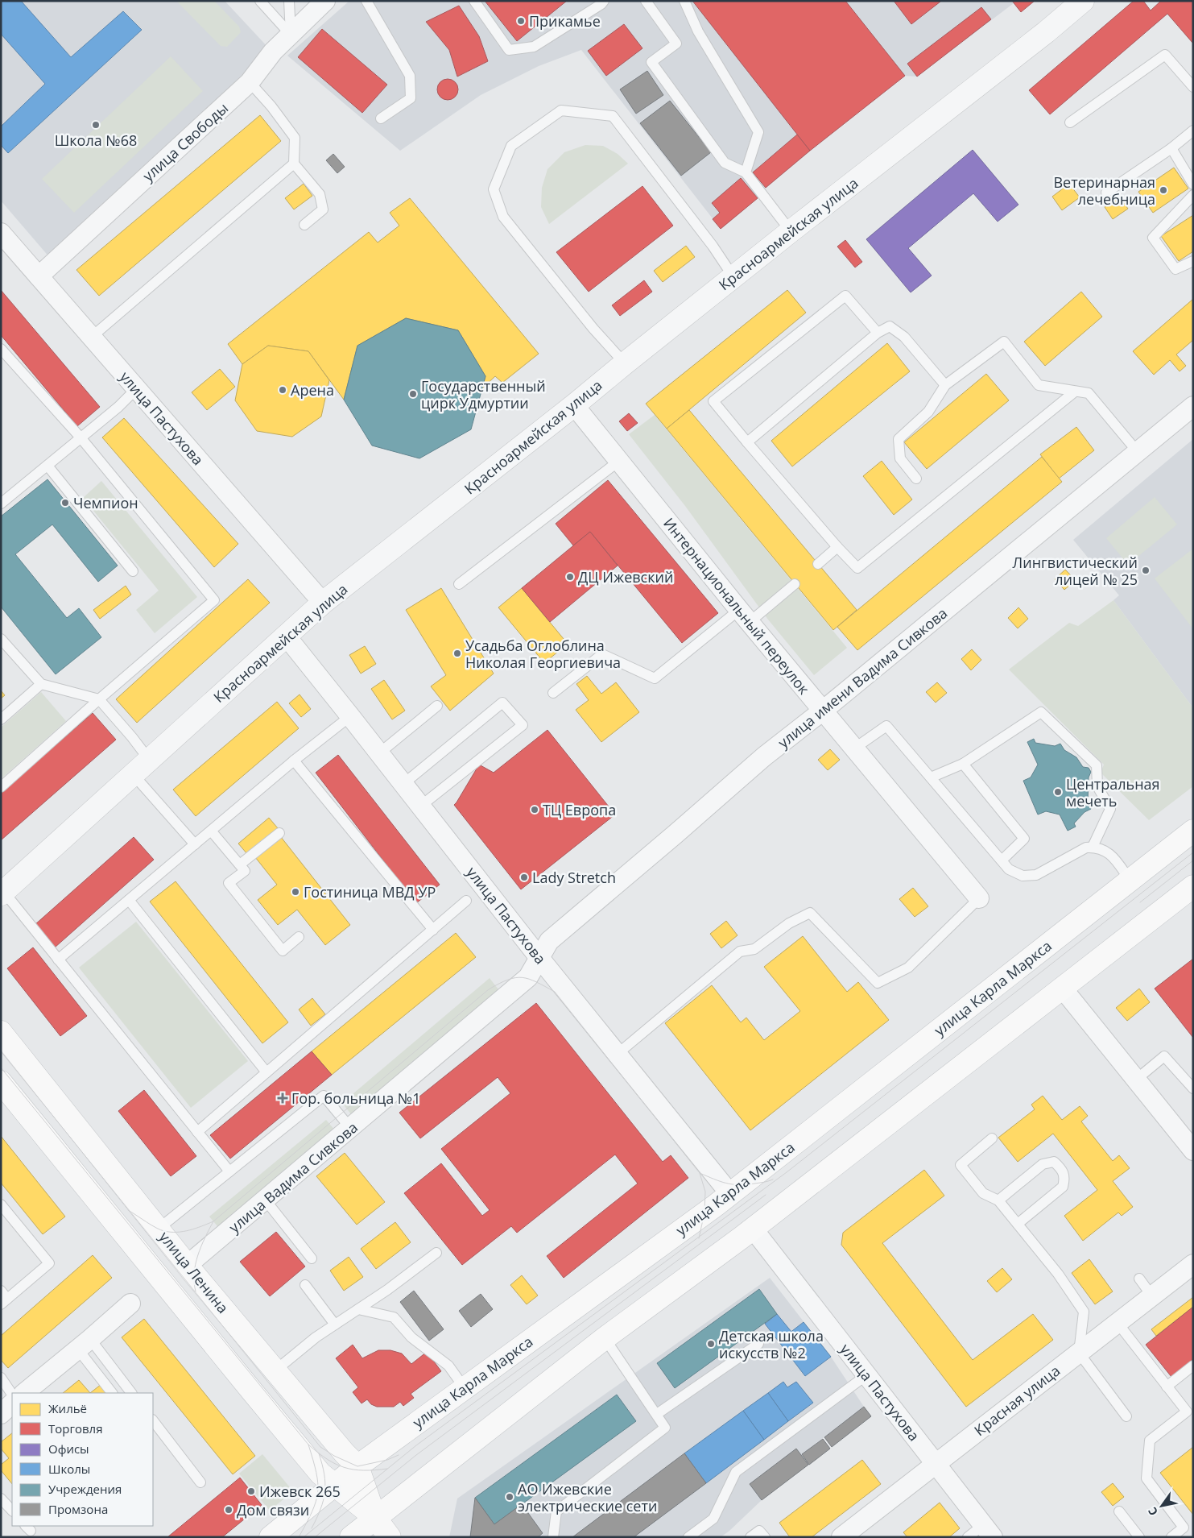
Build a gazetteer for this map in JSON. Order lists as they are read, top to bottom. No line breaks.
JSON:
{"streets":{"main road":["улица Карла Маркса","улица Ленина"],"street":["улица Свободы","Красноармейская улица","улица Пастухова","Интернациональный переулок","улица имени Вадима Сивкова","улица Вадима Сивкова","Красная улица"]},"crossings":[["улица Свободы","улица Пастухова"],["Красноармейская улица","улица Пастухова"],["Красноармейская улица","Интернациональный переулок"],["улица Пастухова","улица имени Вадима Сивкова"],["улица Пастухова","улица Карла Маркса"],["улица Пастухова","улица Вадима Сивкова"],["улица Пастухова","Красная улица"],["Интернациональный переулок","улица имени Вадима Сивкова"],["улица имени Вадима Сивкова","улица Вадима Сивкова"],["улица Карла Маркса","улица Ленина"],["улица Вадима Сивкова","улица Ленина"]],"places":{"other":["Прикамье","Школа №68","Ветеринарная лечебница","Арена","Государственный цирк Удмуртии","Чемпион","Лингвистический лицей № 25","ДЦ Ижевский","Усадьба Оглоблина Николая Георгиевича","Центральная мечеть","ТЦ Европа","Lady Stretch","Гостиница МВД УР","Детская школа искусств №2","Ижевск 265","АО Ижевские электрические сети","Дом связи"],"health":["Гор. больница №1"]},"legend":["Жильё","Торговля","Офисы","Школы","Учреждения","Промзона"],"north":"bottom left"}
